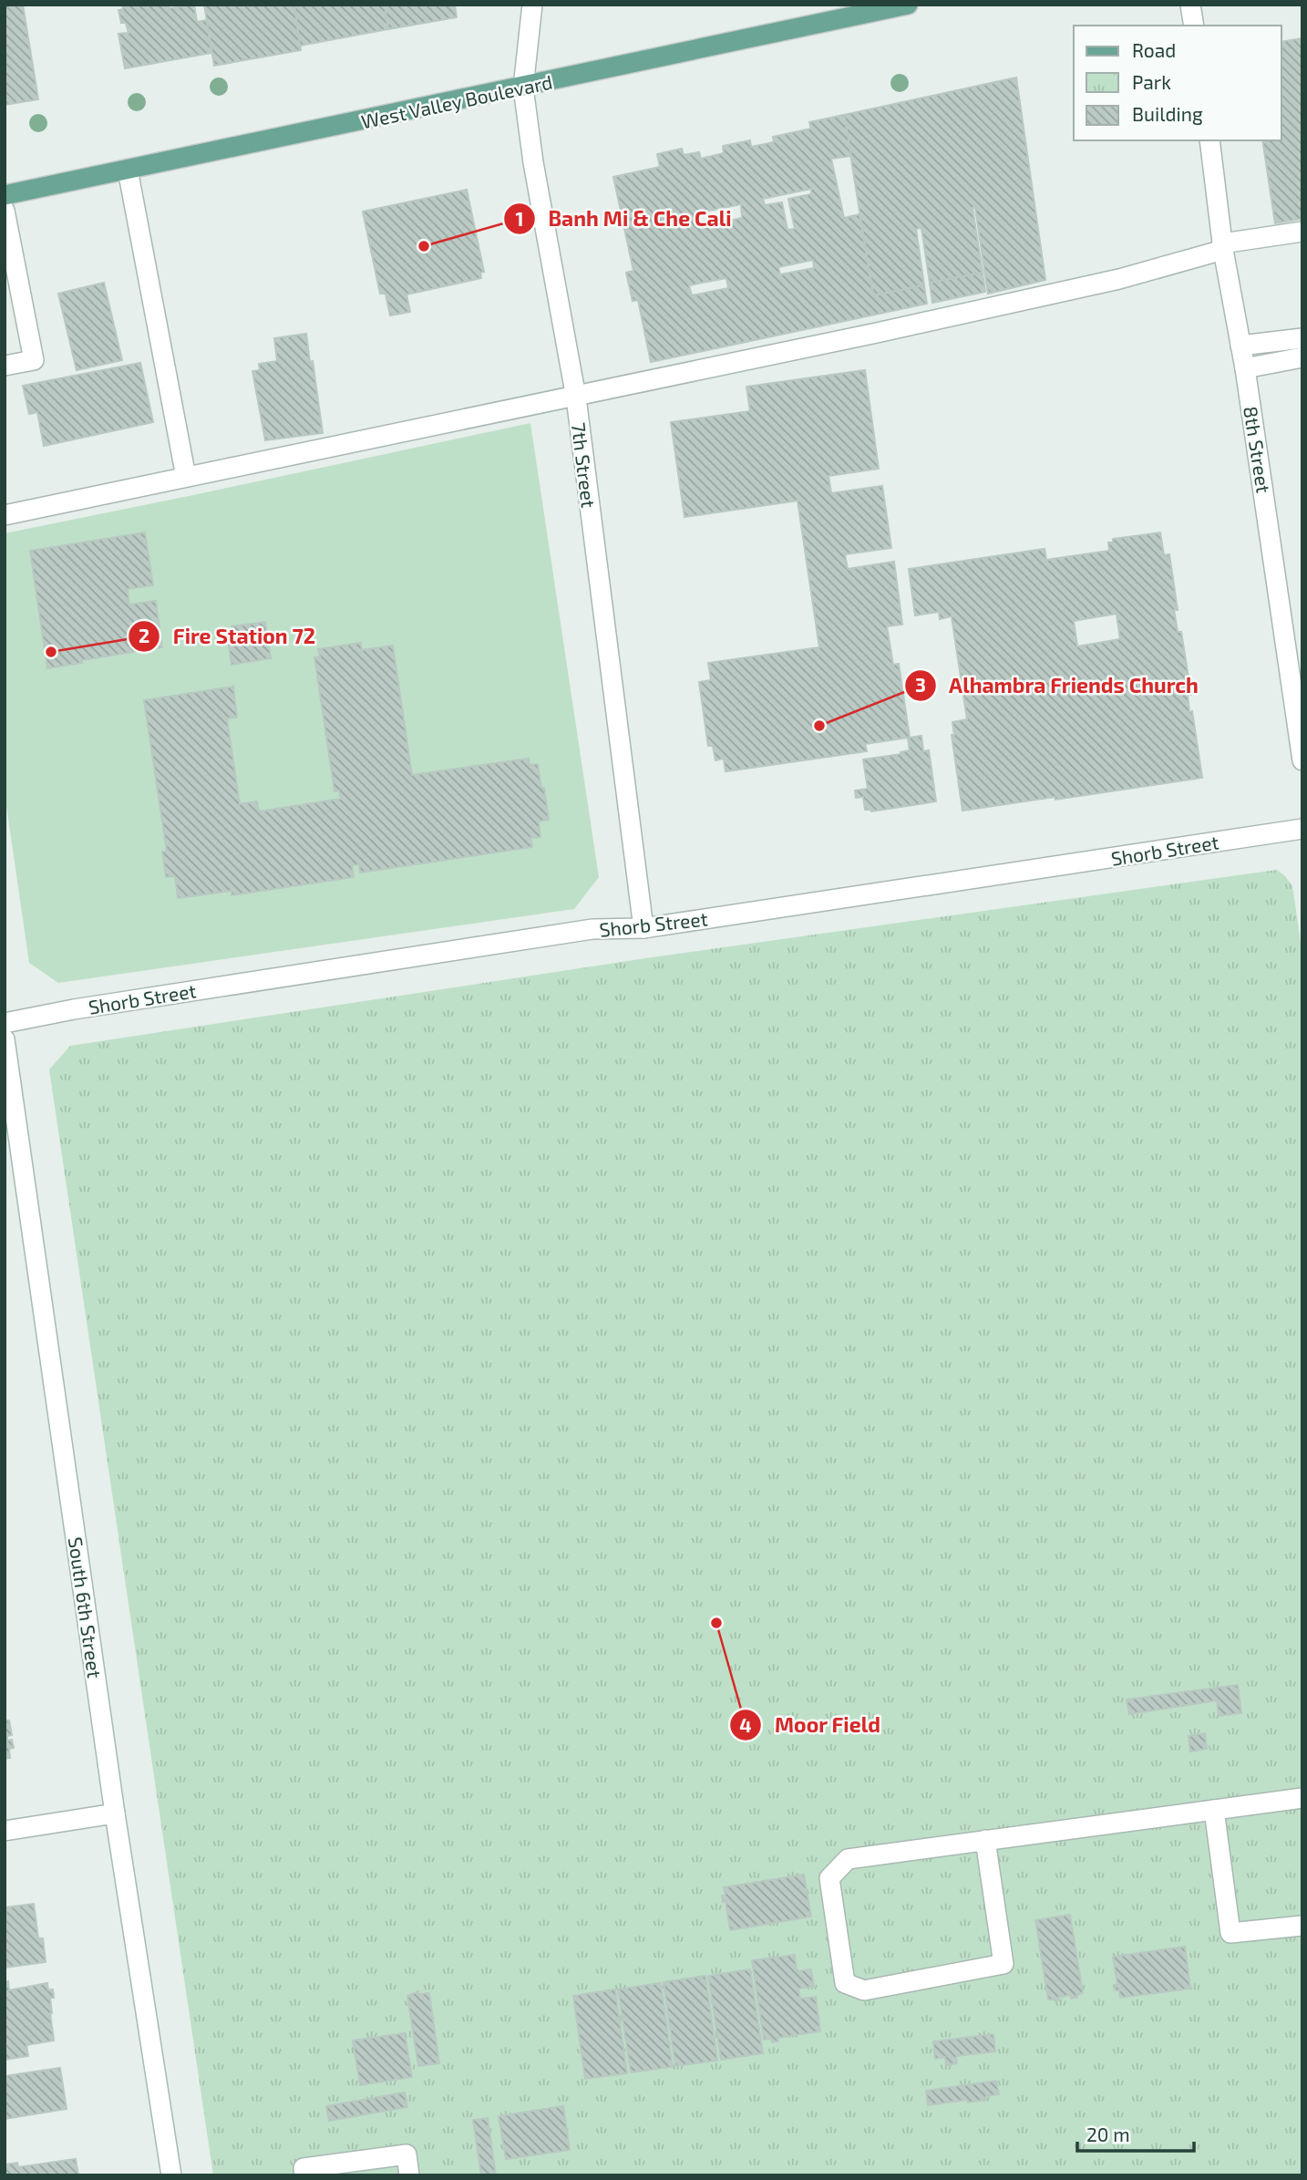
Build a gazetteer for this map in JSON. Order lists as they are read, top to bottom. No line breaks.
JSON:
{"streets":{"main road":["West Valley Boulevard"],"street":["8th Street","7th Street","Shorb Street","South 6th Street"]},"crossings":[["West Valley Boulevard","7th Street"],["7th Street","Shorb Street"]],"places":["Banh Mi & Che Cali","Fire Station 72","Alhambra Friends Church","Moor Field"],"legend":["Road","Park","Building"],"scale_bar":"20 m"}
